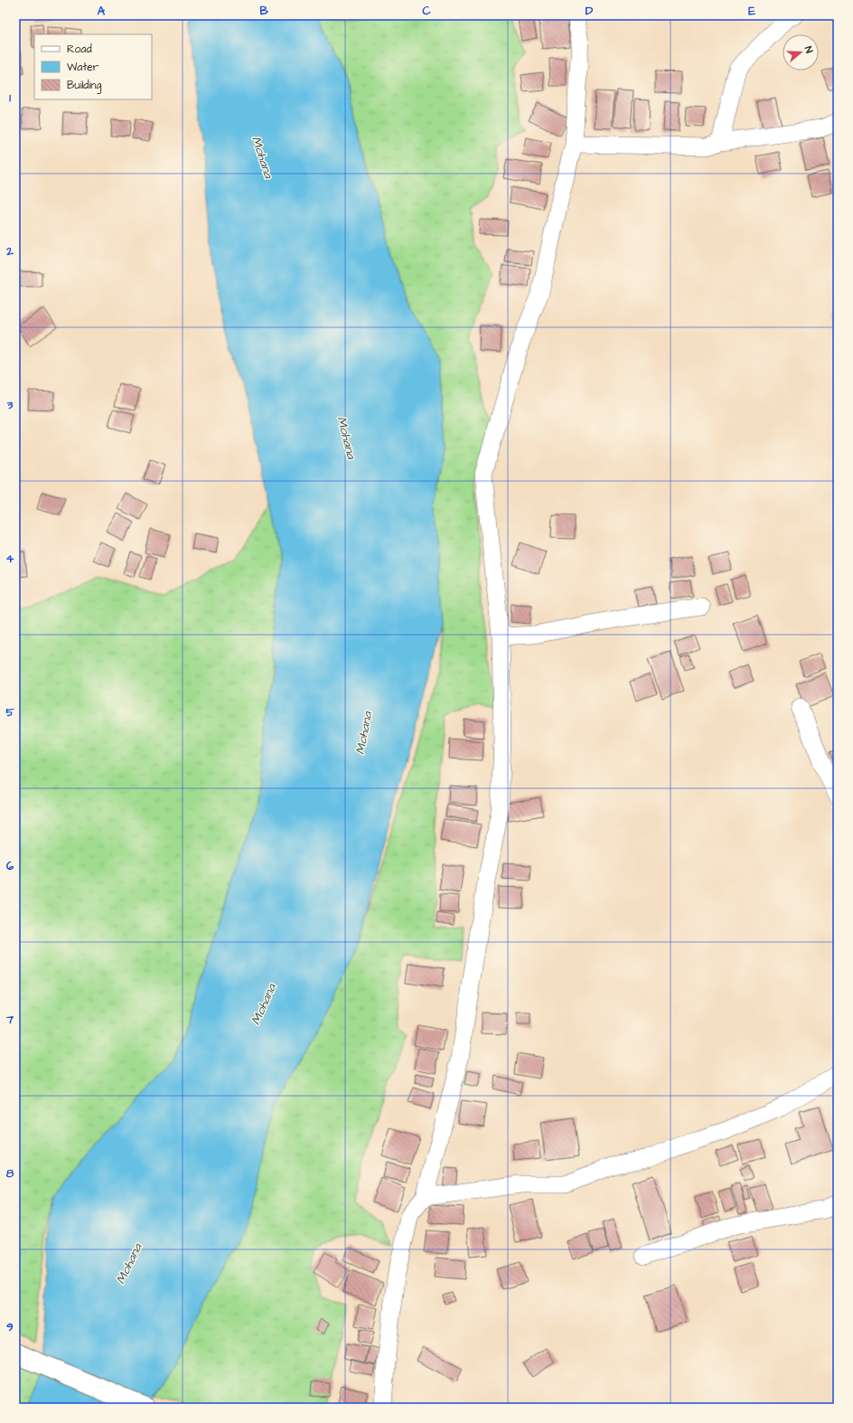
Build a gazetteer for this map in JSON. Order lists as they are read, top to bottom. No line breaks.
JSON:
{"water":["Mohana"],"legend":["Road","Water","Building"],"north":"right","grid":{"columns":["A","B","C","D","E"],"rows":["1","2","3","4","5","6","7","8","9"]}}
